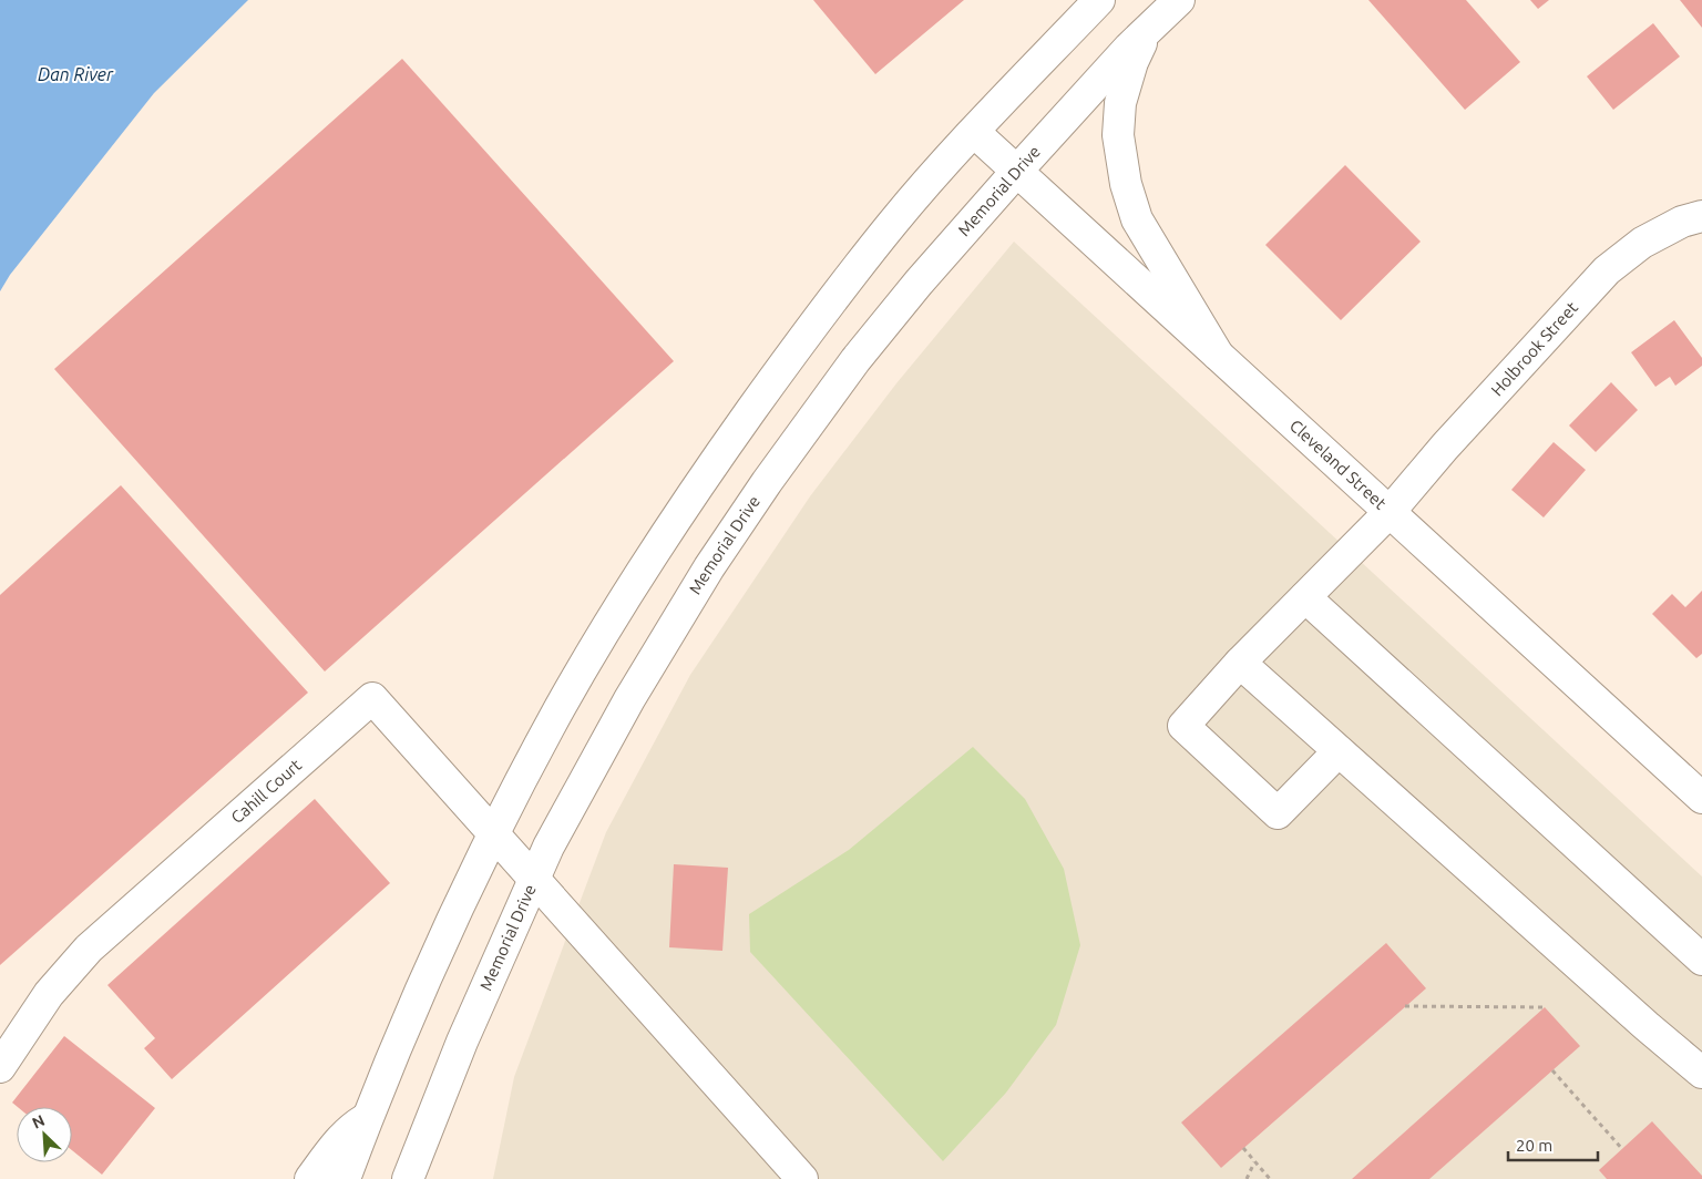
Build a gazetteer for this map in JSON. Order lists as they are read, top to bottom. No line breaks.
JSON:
{"streets":{"main road":["Memorial Drive","Holbrook Street","Cleveland Street","Cahill Court"]},"crossings":[["Memorial Drive","Cleveland Street"],["Memorial Drive","Cahill Court"],["Holbrook Street","Cleveland Street"]],"water":["Dan River"],"scale_bar":"20 m","north":"top left"}
